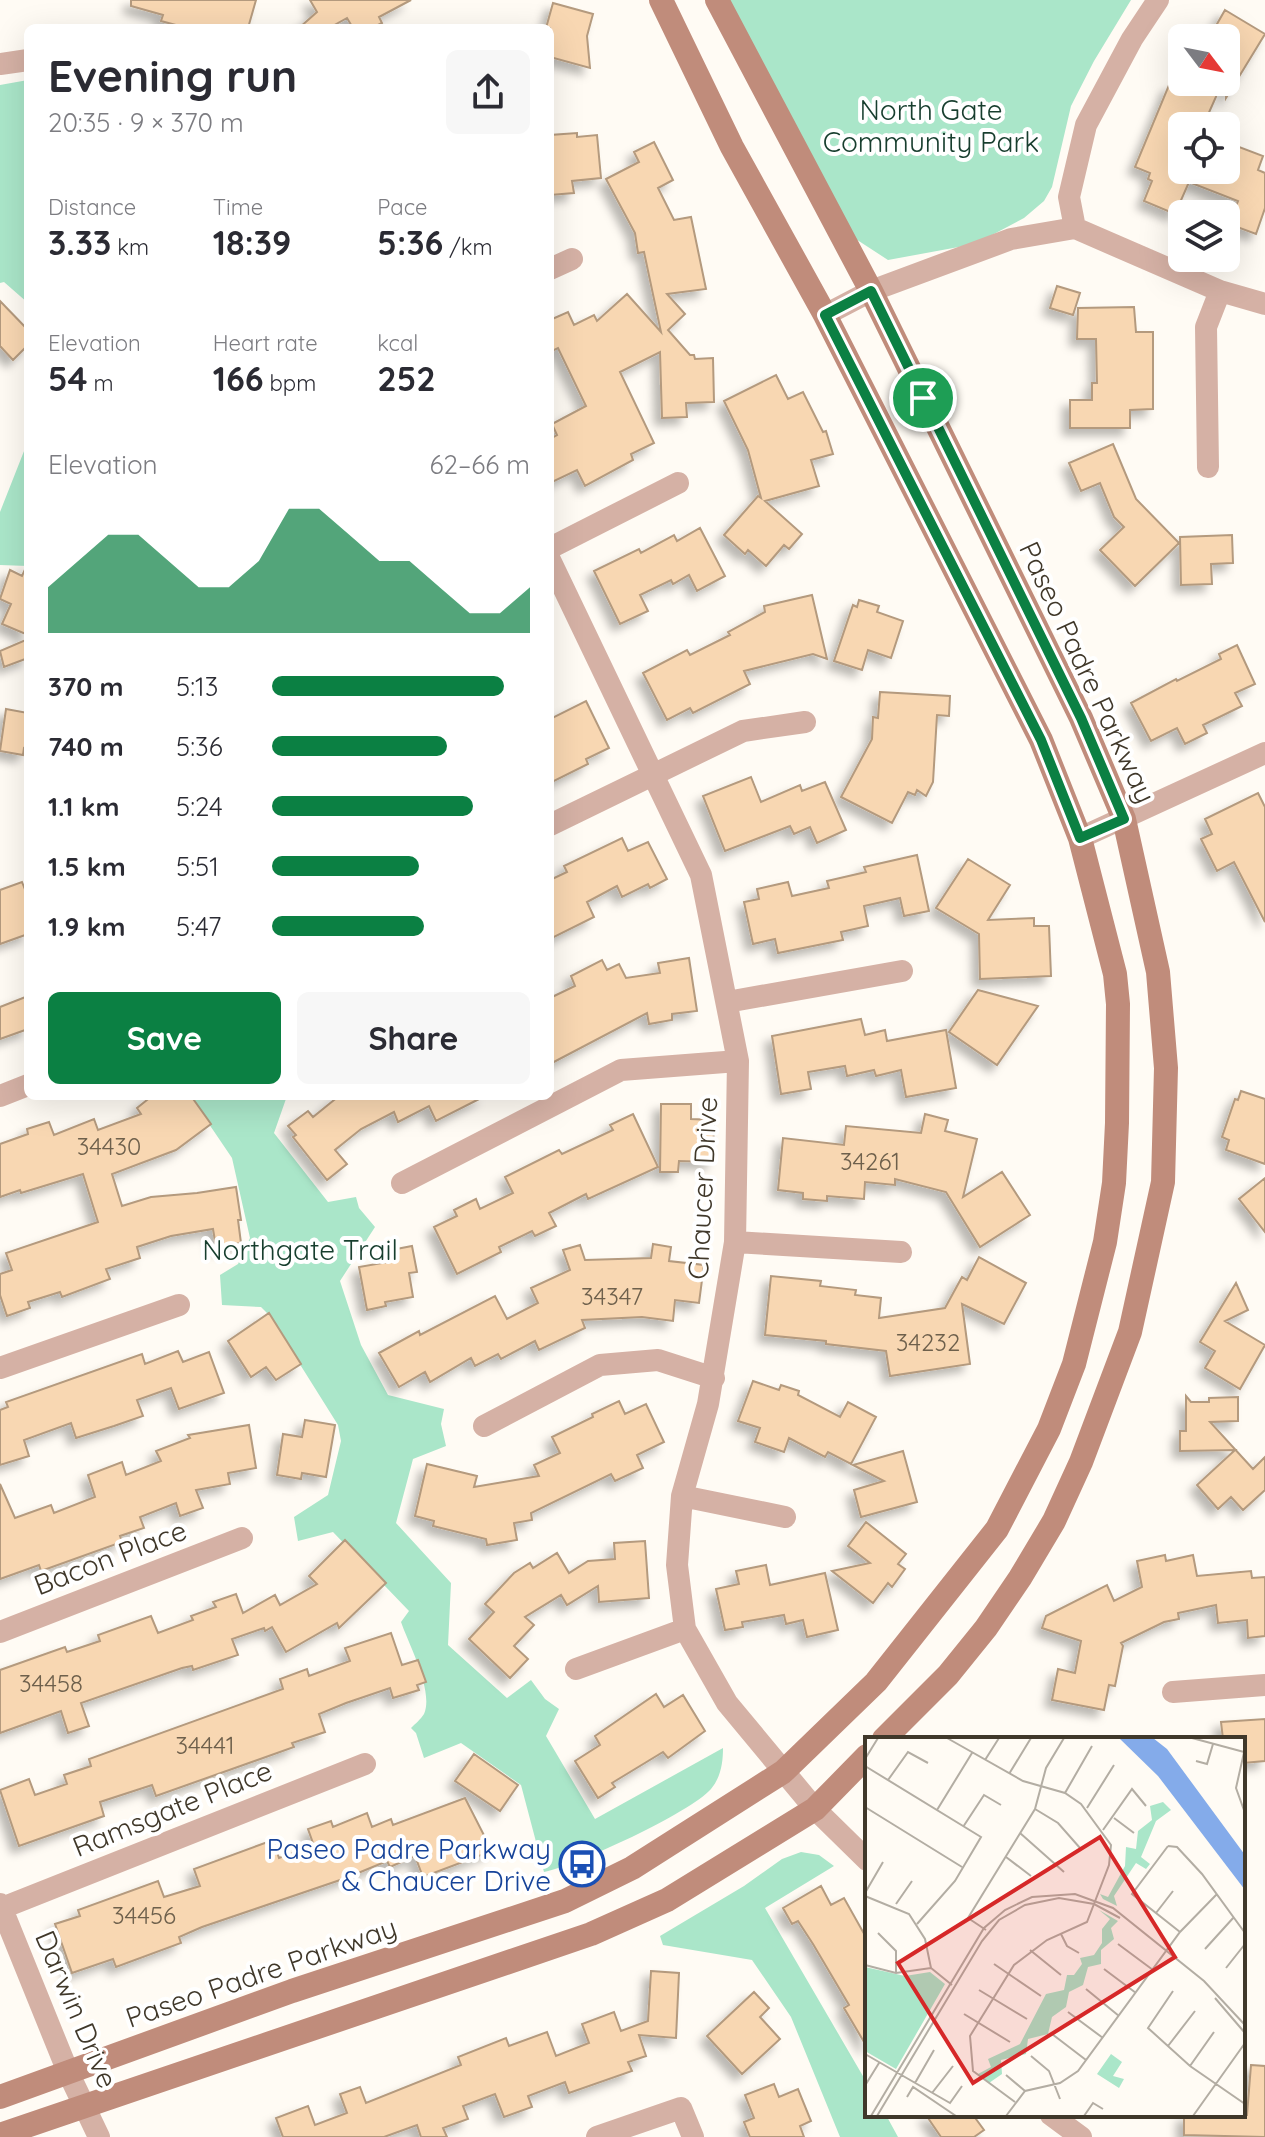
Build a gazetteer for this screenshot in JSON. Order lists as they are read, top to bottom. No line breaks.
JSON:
{"streets":{"main road":["Paseo Padre Parkway"],"street":["Chaucer Drive","Bacon Place","Ramsgate Place","Darwin Drive"]},"crossings":[["Paseo Padre Parkway","Chaucer Drive"],["Paseo Padre Parkway","Darwin Drive"],["Ramsgate Place","Darwin Drive"]],"parks":["North Gate Community Park","Northgate Trail"],"places":{"bus stop":["Paseo Padre Parkway & Chaucer Drive"]},"house_numbers":["34430","34261","34347","34232","34458","34441","34456"],"north":"bottom right","page":{"heading":["Evening run","20:35 · 9 × 370 m"],"stats":[["Distance","3.33 km"],["Time","18:39"],["Pace","5:36 /km"],["Elevation","54 m"],["Heart rate","166 bpm"],["kcal","252"]],"chart":["Elevation","62–66 m"],"list":[{"name":"370 m","note":"5:13"},{"name":"740 m","note":"5:36"},{"name":"1.1 km","note":"5:24"},{"name":"1.5 km","note":"5:51"},{"name":"1.9 km","note":"5:47"}],"buttons":["Save","Share"]}}
